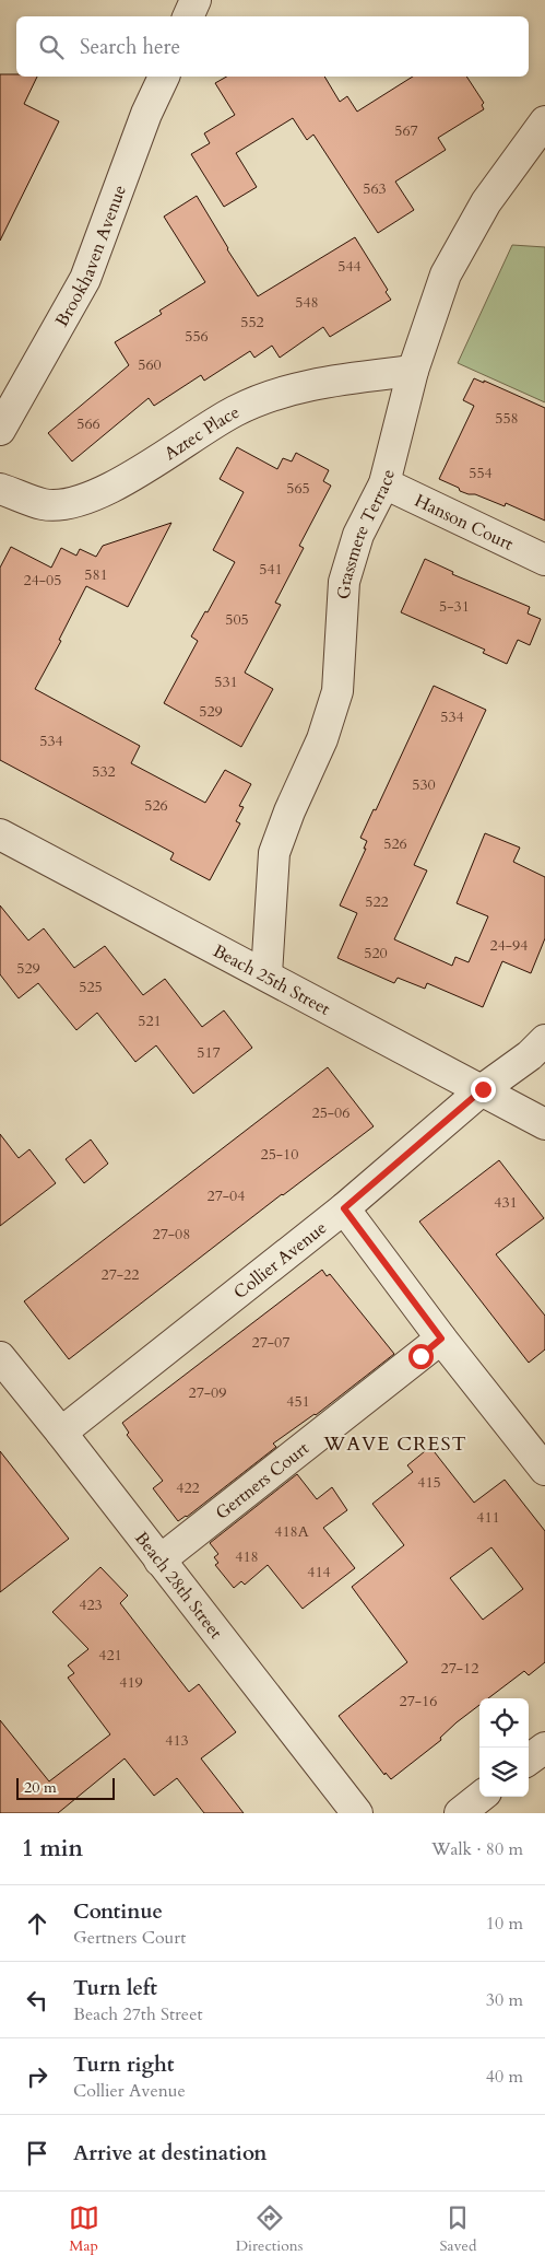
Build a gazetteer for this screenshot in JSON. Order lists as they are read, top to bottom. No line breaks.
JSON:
{"streets":{"street":["Brookhaven Avenue","Aztec Place","Hanson Court","Grassmere Terrace","Beach 25th Street","Collier Avenue","Gertners Court","Beach 28th Street"]},"crossings":[["Aztec Place","Grassmere Terrace"],["Hanson Court","Grassmere Terrace"],["Grassmere Terrace","Beach 25th Street"],["Beach 25th Street","Collier Avenue"],["Collier Avenue","Beach 28th Street"],["Gertners Court","Beach 28th Street"]],"districts":["WAVE CREST"],"house_numbers":["567","563","544","548","552","556","560","558","566","554","565","541","581","24-05","5-31","505","531","529","534","534","532","530","526","526","522","24-94","520","529","525","521","517","25-06","25-10","27-04","431","27-08","27-22","27-07","27-09","451","415","422","411","418A","418","414","423","421","27-12","419","27-16","413"],"scale_bar":"20 m","page":{"search":"Search here","scale":"20 m","heading":["1 min","Walk · 80 m"],"list":[["Continue","Gertners Court","10 m"],["Turn left","Beach 27th Street","30 m"],["Turn right","Collier Avenue","40 m"],"Arrive at destination"],"nav":["Map","Directions","Saved"]}}
